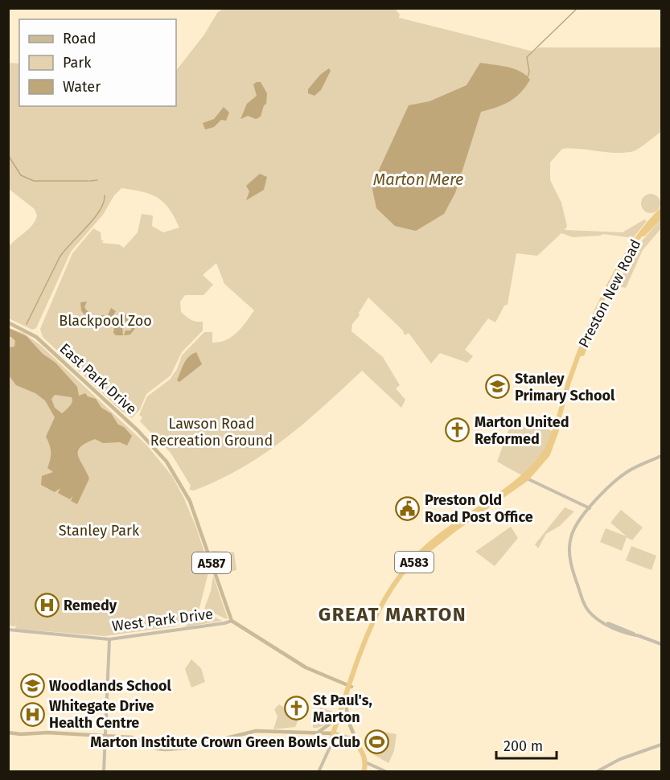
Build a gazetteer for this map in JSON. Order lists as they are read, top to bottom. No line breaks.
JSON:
{"streets":{"highway":["Preston New Road","A583"],"main road":["East Park Drive","A587"],"street":["West Park Drive"]},"crossings":[["Preston New Road","A583"],["East Park Drive","West Park Drive"]],"districts":["GREAT MARTON"],"water":["Marton Mere"],"parks":["Blackpool Zoo","Lawson Road Recreation Ground","Stanley Park"],"places":{"school or university":["Stanley Primary School","Woodlands School"],"church":["Marton United Reformed","St Paul's, Marton"],"public building":["Preston Old Road Post Office"],"hospital":["Remedy","Whitegate Drive Health Centre"],"sports":["Marton Institute Crown Green Bowls Club"]},"legend":["Road","Park","Water"],"scale_bar":"200 m"}
